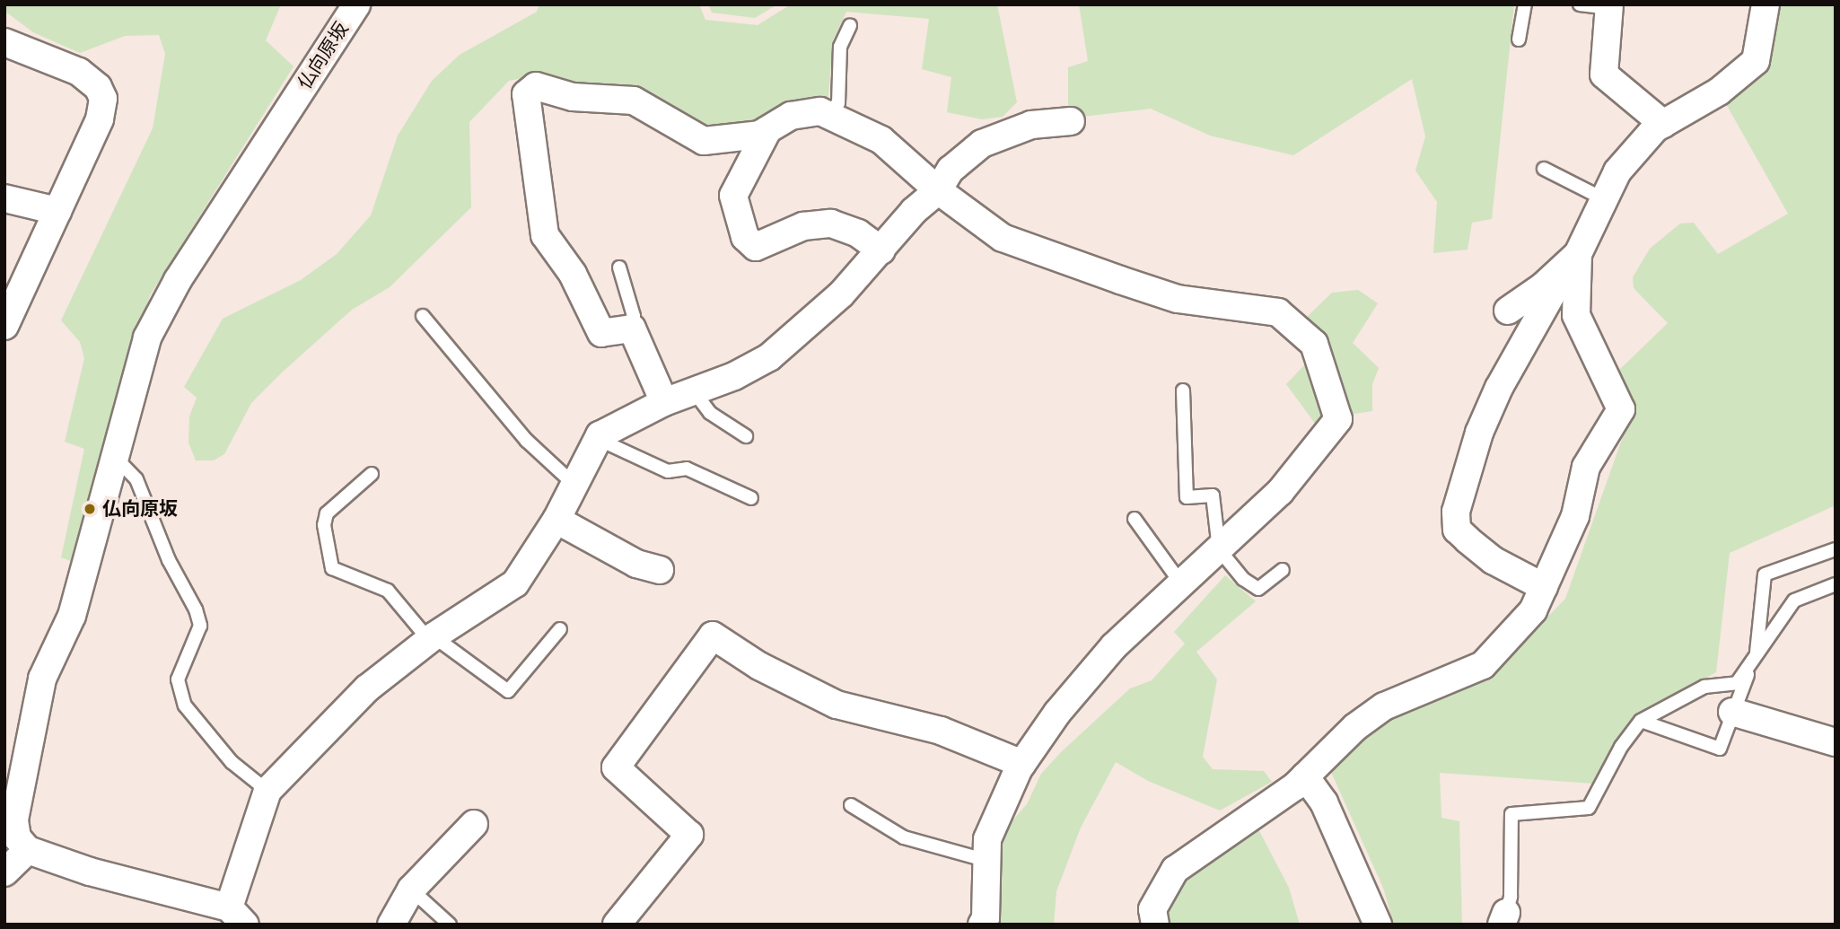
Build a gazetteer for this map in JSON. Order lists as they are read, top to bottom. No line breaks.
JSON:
{"streets":{"street":["仏向原坂"]},"places":["仏向原坂"]}
